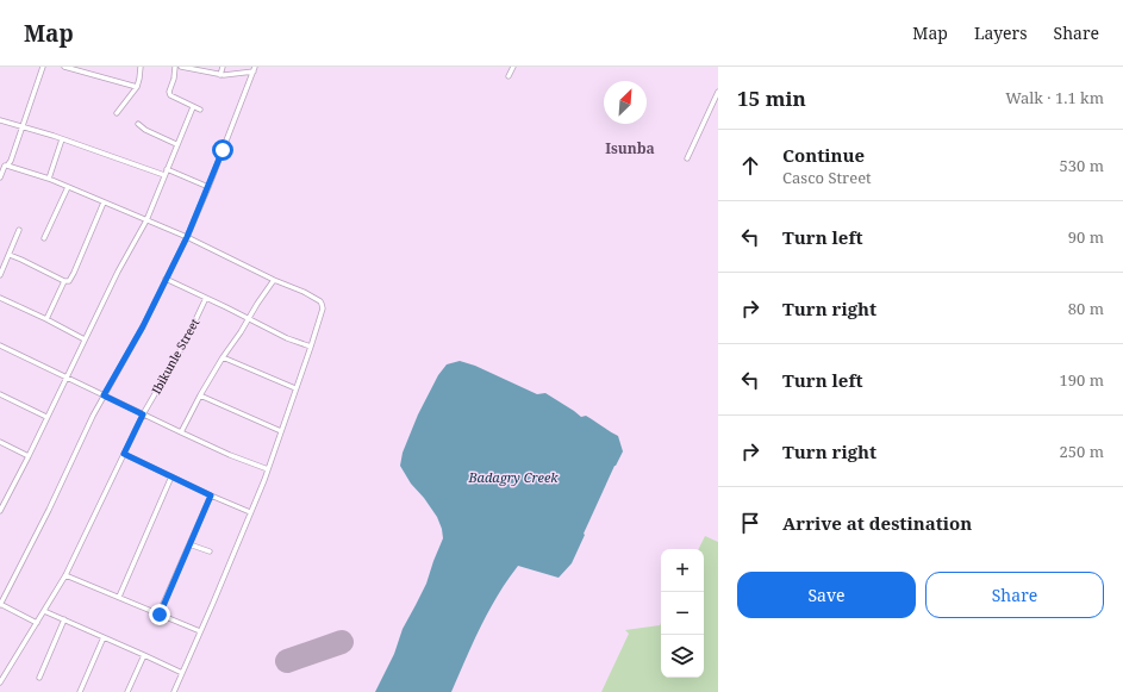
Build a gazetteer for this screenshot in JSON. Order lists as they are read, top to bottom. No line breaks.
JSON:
{"streets":{"street":["Ibikunle Street"]},"districts":["Isunba"],"water":["Badagry Creek"],"north":"top right","page":{"header":"Map","nav":["Map","Layers","Share"],"heading":["15 min","Walk · 1.1 km"],"list":[["Continue","Casco Street","530 m"],["Turn left","90 m"],["Turn right","80 m"],["Turn left","190 m"],["Turn right","250 m"],"Arrive at destination"],"map_buttons":["+","−"],"buttons":["Save","Share"]}}
